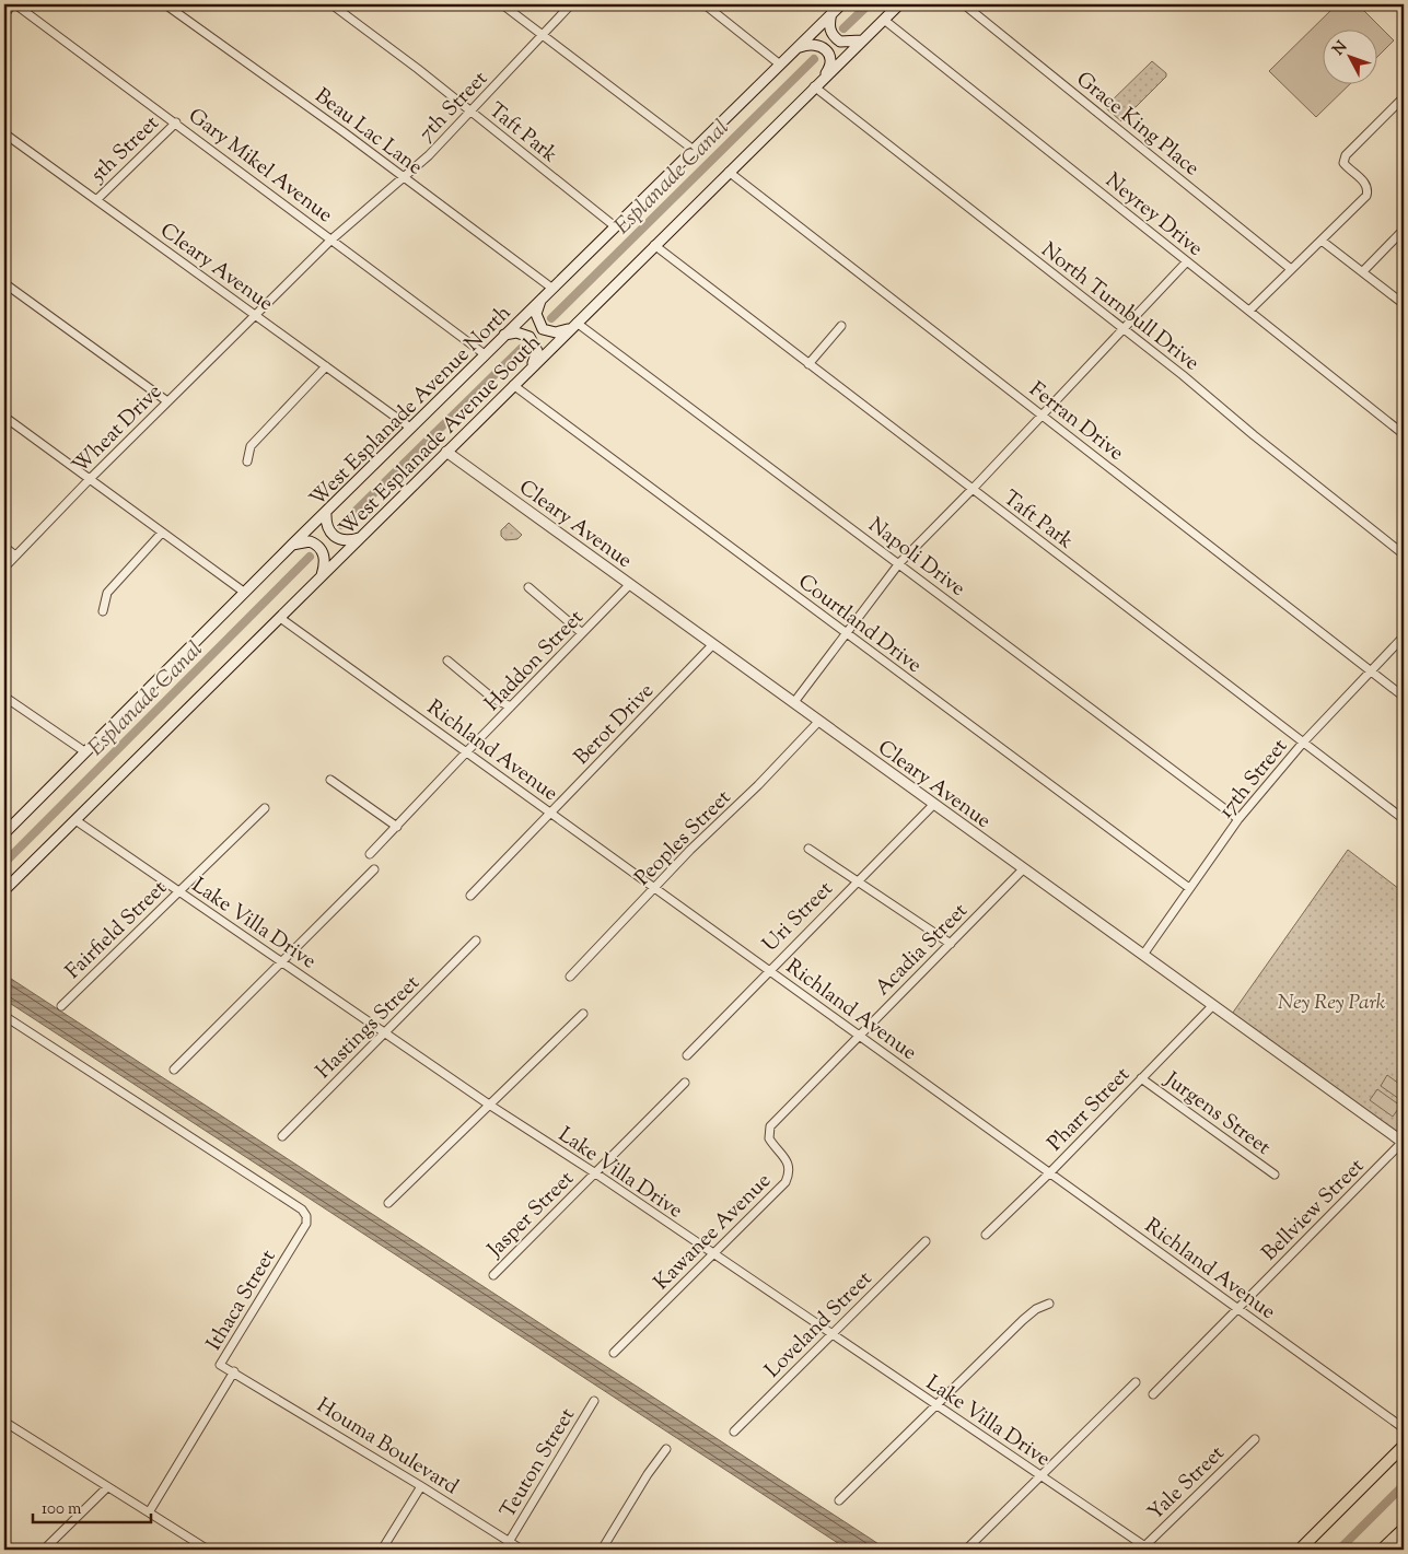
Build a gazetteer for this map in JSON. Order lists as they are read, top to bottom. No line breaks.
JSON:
{"streets":{"main road":["Cleary Avenue","West Esplanade Avenue North","West Esplanade Avenue South"],"street":["7th Street","Grace King Place","Beau Lac Lane","Taft Park","5th Street","Gary Mikel Avenue","Neyrey Drive","North Turnbull Drive","Ferran Drive","Wheat Drive","Napoli Drive","Courtland Drive","Haddon Street","Berot Drive","Richland Avenue","17th Street","Peoples Street","Uri Street","Lake Villa Drive","Fairfield Street","Acadia Street","Hastings Street","Pharr Street","Jurgens Street","Bellview Street","Jasper Street","Kawanee Avenue","Ithaca Street","Loveland Street","Houma Boulevard","Teuton Street","Yale Street"]},"crossings":[["7th Street","Beau Lac Lane"],["7th Street","Taft Park"],["7th Street","Gary Mikel Avenue"],["7th Street","Cleary Avenue"],["7th Street","Wheat Drive"],["Beau Lac Lane","West Esplanade Avenue North"],["Taft Park","West Esplanade Avenue North"],["Taft Park","West Esplanade Avenue South"],["Taft Park","17th Street"],["5th Street","Gary Mikel Avenue"],["5th Street","Cleary Avenue"],["Gary Mikel Avenue","West Esplanade Avenue North"],["Neyrey Drive","West Esplanade Avenue South"],["Cleary Avenue","West Esplanade Avenue North"],["Cleary Avenue","Wheat Drive"],["Cleary Avenue","West Esplanade Avenue South"],["Cleary Avenue","Haddon Street"],["Cleary Avenue","Berot Drive"],["Cleary Avenue","17th Street"],["Cleary Avenue","Peoples Street"],["Cleary Avenue","Uri Street"],["Cleary Avenue","Acadia Street"],["Cleary Avenue","Pharr Street"],["Cleary Avenue","Bellview Street"],["North Turnbull Drive","West Esplanade Avenue South"],["Ferran Drive","West Esplanade Avenue South"],["Ferran Drive","17th Street"],["West Esplanade Avenue South","Napoli Drive"],["West Esplanade Avenue South","Courtland Drive"],["West Esplanade Avenue South","Richland Avenue"],["West Esplanade Avenue South","Lake Villa Drive"],["Napoli Drive","17th Street"],["Courtland Drive","17th Street"],["Haddon Street","Richland Avenue"],["Berot Drive","Richland Avenue"],["Richland Avenue","Peoples Street"],["Richland Avenue","Uri Street"],["Richland Avenue","Acadia Street"],["Richland Avenue","Pharr Street"],["Richland Avenue","Bellview Street"],["Lake Villa Drive","Fairfield Street"],["Lake Villa Drive","Hastings Street"],["Lake Villa Drive","Jasper Street"],["Lake Villa Drive","Kawanee Avenue"],["Lake Villa Drive","Loveland Street"],["Lake Villa Drive","Yale Street"],["Acadia Street","Kawanee Avenue"],["Pharr Street","Jurgens Street"],["Ithaca Street","Houma Boulevard"],["Houma Boulevard","Teuton Street"]],"water":["Esplanade Canal"],"parks":["Ney Rey Park"],"scale_bar":"100 m","north":"top left"}
